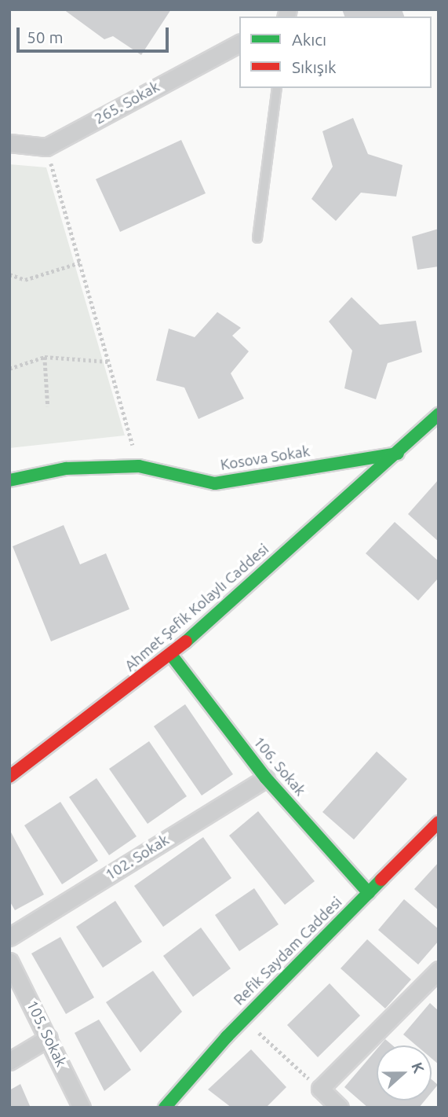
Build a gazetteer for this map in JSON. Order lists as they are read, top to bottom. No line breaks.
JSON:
{"streets":{"street":["265. Sokak","Kosova Sokak","Ahmet Şefik Kolaylı Caddesi","106. Sokak","102. Sokak","Refik Saydam Caddesi","105. Sokak"]},"crossings":[["Kosova Sokak","Ahmet Şefik Kolaylı Caddesi"],["Ahmet Şefik Kolaylı Caddesi","106. Sokak"],["106. Sokak","102. Sokak"],["106. Sokak","Refik Saydam Caddesi"]],"legend":["Akıcı","Sıkışık"],"scale_bar":"50 m","north":"right"}
